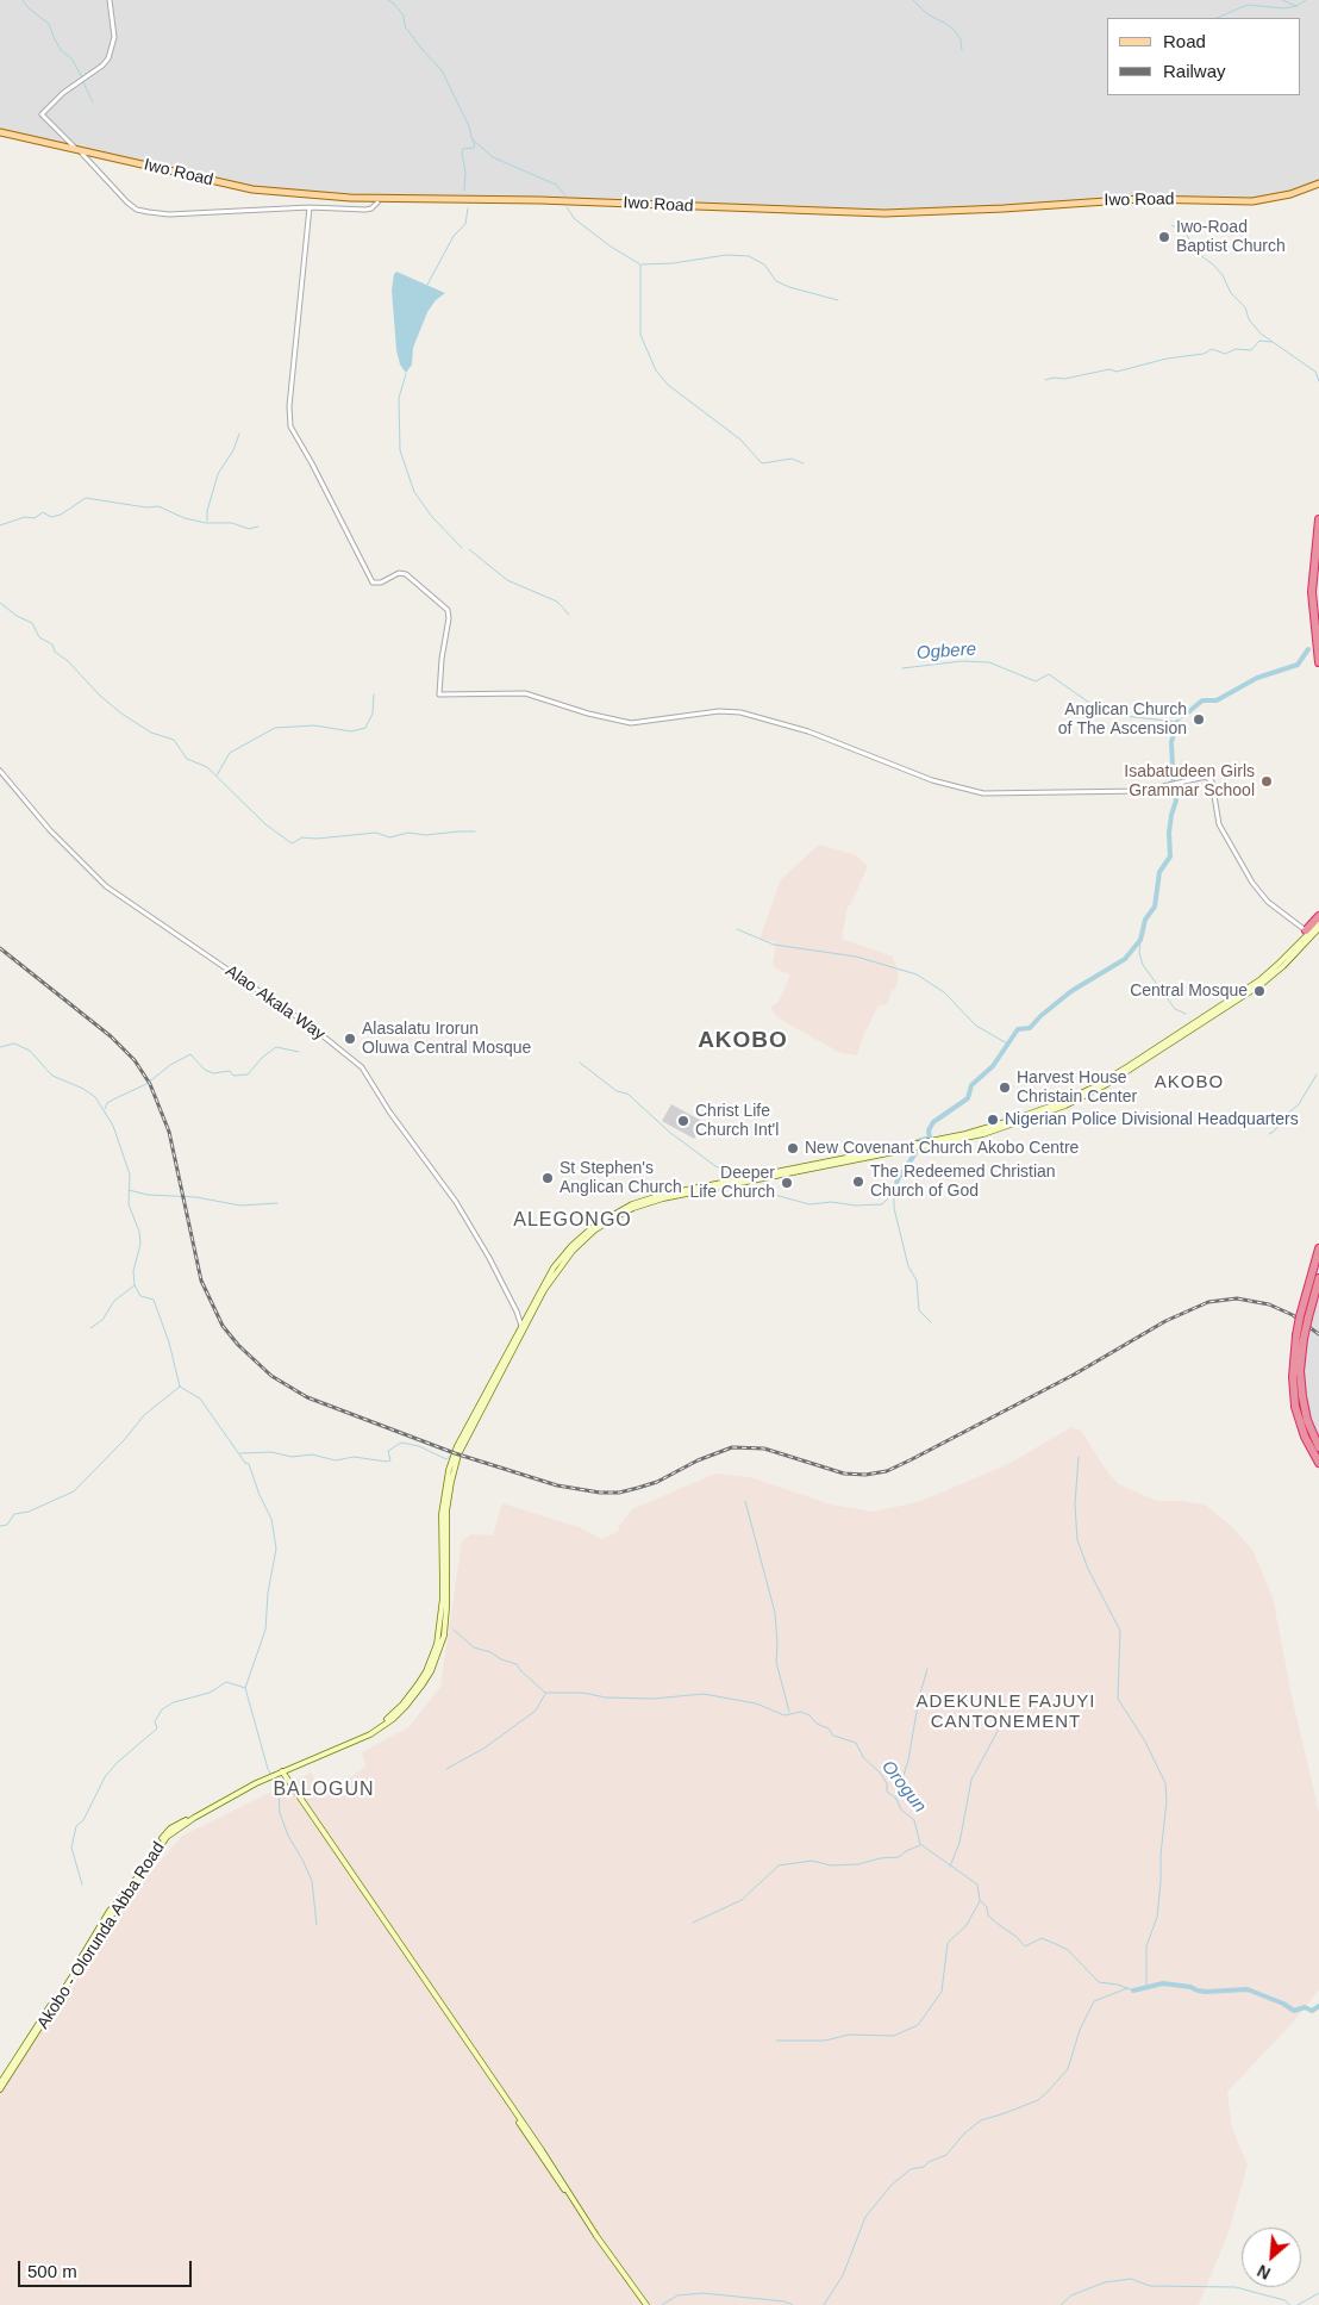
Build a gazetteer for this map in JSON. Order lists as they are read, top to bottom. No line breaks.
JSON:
{"streets":{"main road":["Iwo Road","Akobo - Olorunda Abba Road"],"street":["Alao Akala Way"]},"crossings":[["Alao Akala Way","Akobo - Olorunda Abba Road"]],"districts":["AKOBO","AKOBO","ALEGONGO","ADEKUNLE FAJUYI CANTONEMENT","BALOGUN"],"water":["Ogbere","Orogun"],"places":["Iwo-Road Baptist Church","Anglican Church of The Ascension","Isabatudeen Girls Grammar School","Central Mosque","Alasalatu Irorun Oluwa Central Mosque","Harvest House Christain Center","Nigerian Police Divisional Headquarters","Christ Life Church Int'l","New Covenant Church Akobo Centre","St Stephen's Anglican Church","The Redeemed Christian Church of God","Deeper Life Church"],"legend":["Road","Railway"],"scale_bar":"500 m","north":"bottom left"}
